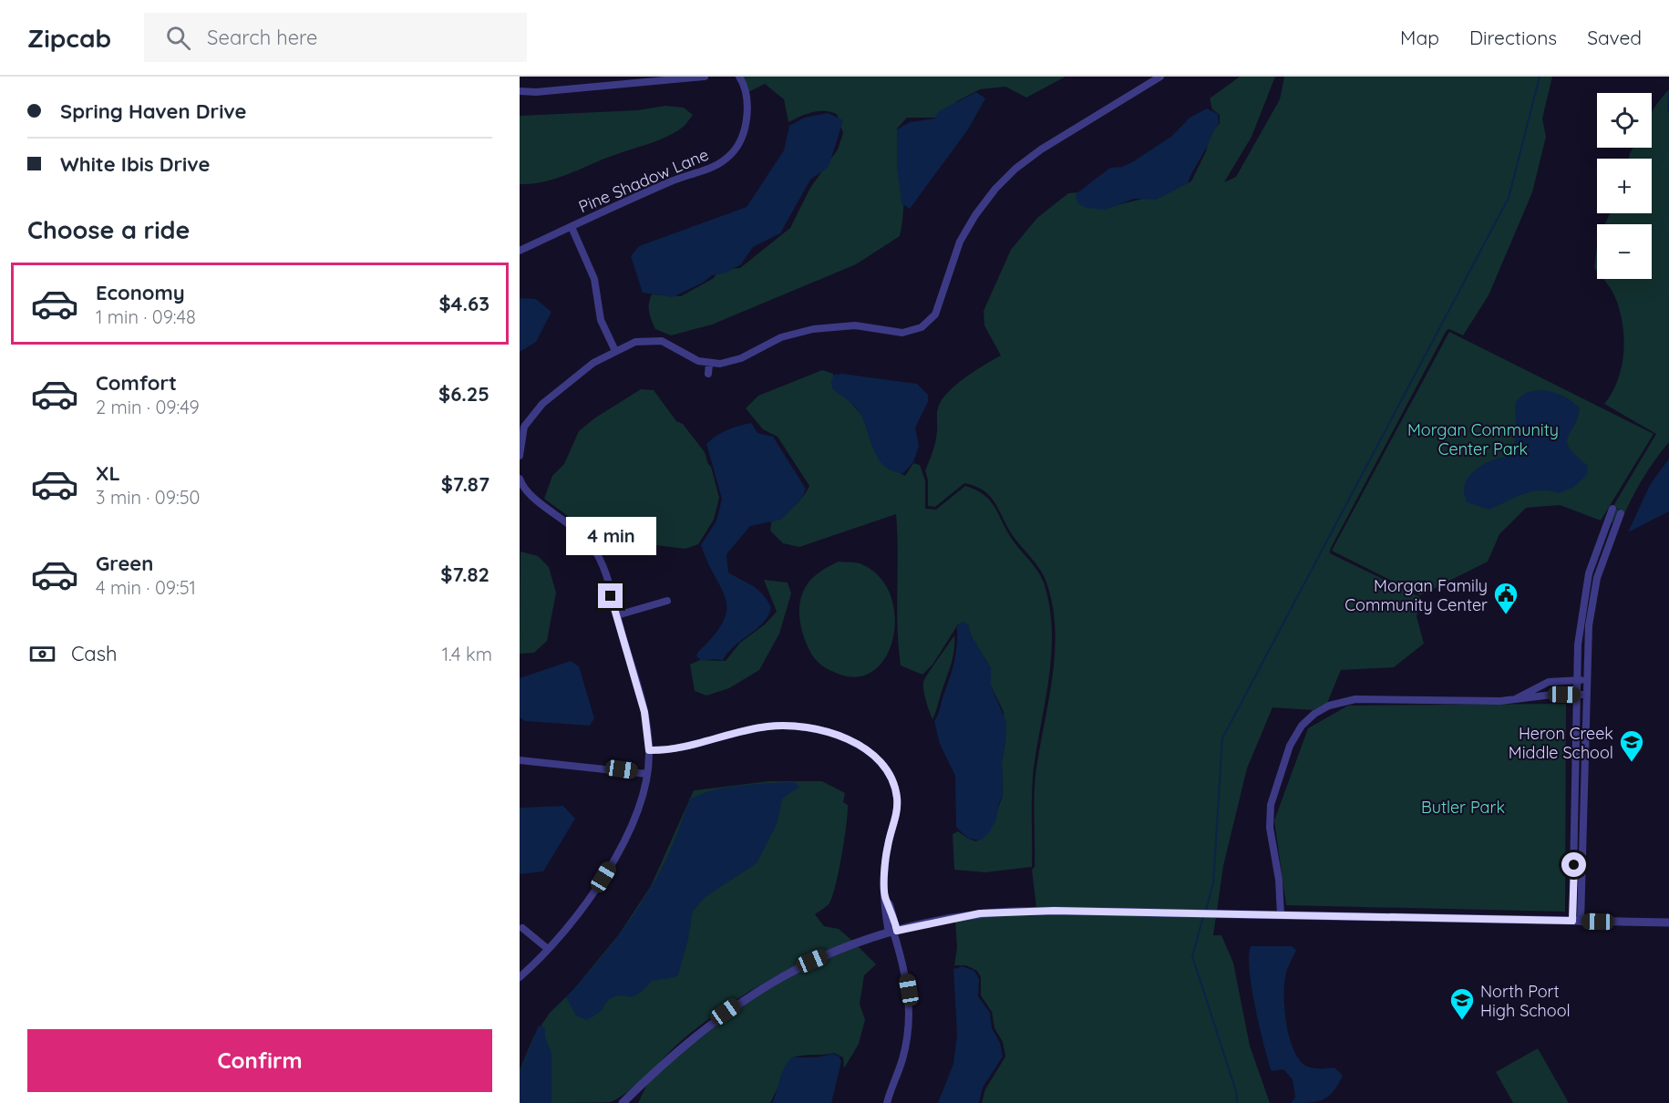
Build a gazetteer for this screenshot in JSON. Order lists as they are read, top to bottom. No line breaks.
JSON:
{"streets":{"street":["Pine Shadow Lane"]},"parks":["Morgan Community Center Park","Butler Park"],"places":{"public building":["Morgan Family Community Center"],"school or university":["Heron Creek Middle School","North Port High School"]},"page":{"header":"Zipcab","search":"Search here","nav":["Map","Directions","Saved"],"banner":["Spring Haven Drive","White Ibis Drive"],"map_buttons":["+","−"],"heading":"Choose a ride","list":[{"name":"Economy","note":"1 min · 09:48","value":"$4.63"},{"name":"Comfort","note":"2 min · 09:49","value":"$6.25"},{"name":"XL","note":"3 min · 09:50","value":"$7.87"},{"name":"Green","note":"4 min · 09:51","value":"$7.82"}],"bubble":"4 min","pay":["Cash","1.4 km"],"buttons":"Confirm"}}
